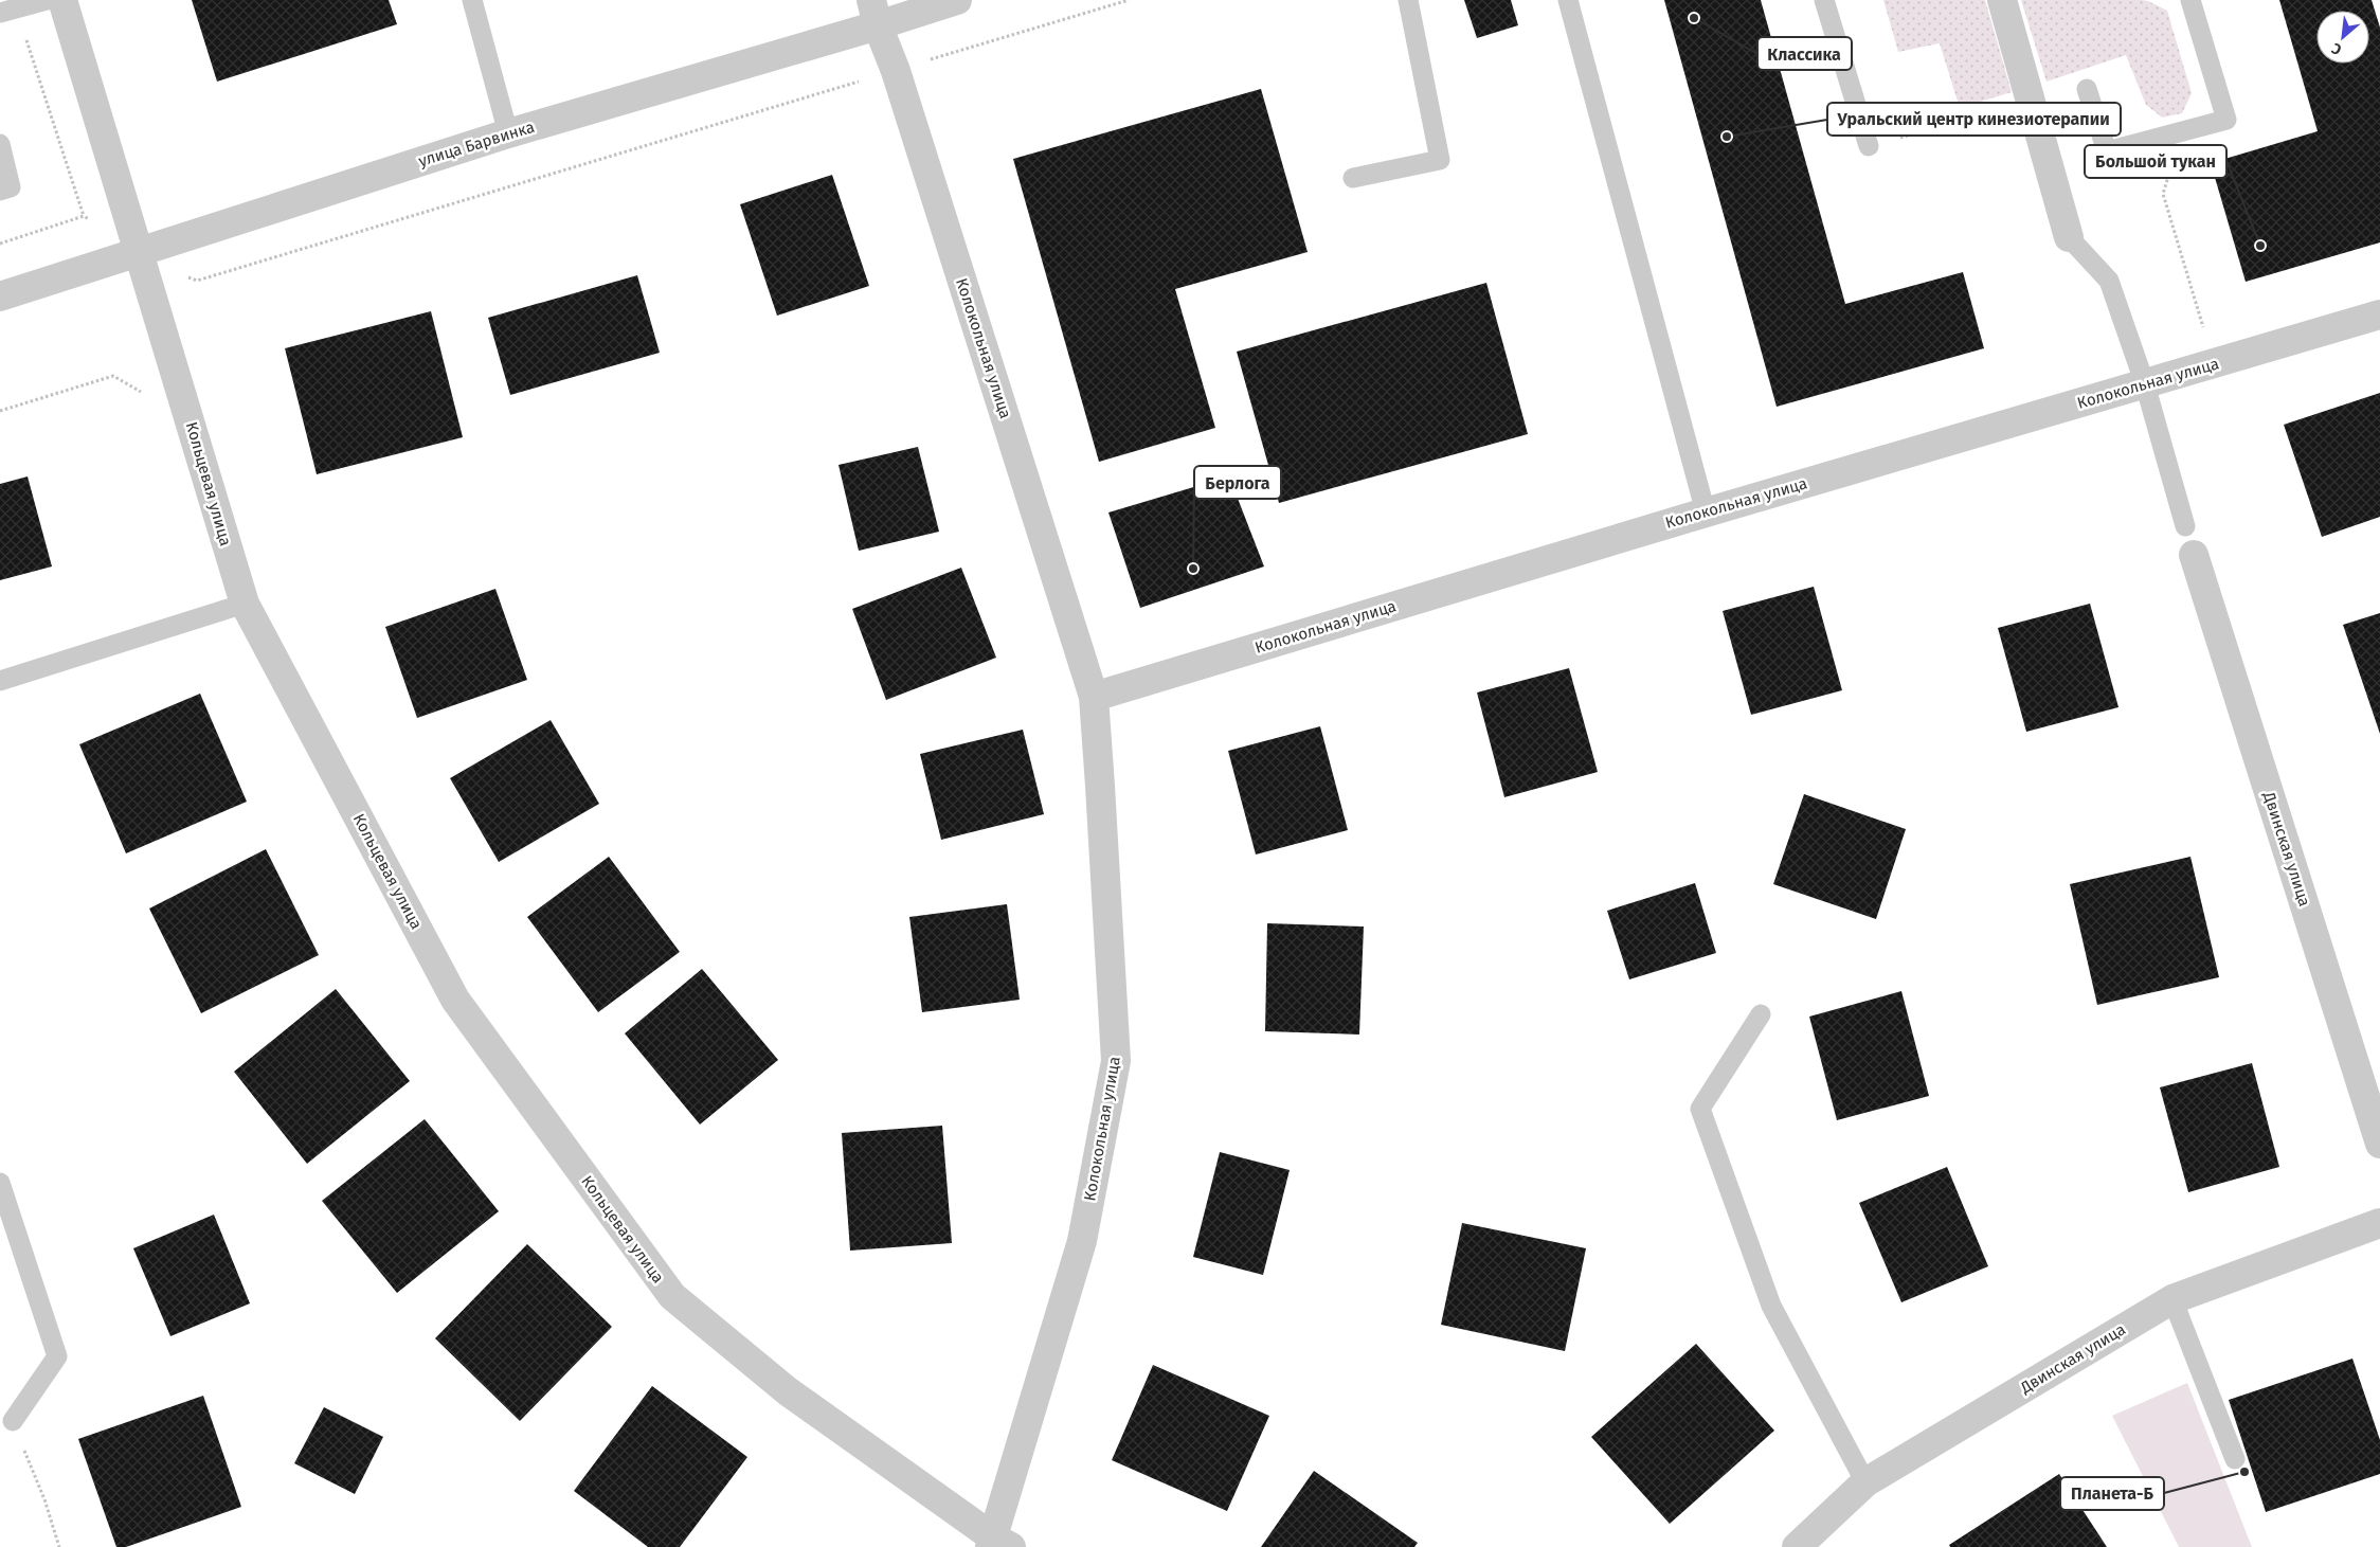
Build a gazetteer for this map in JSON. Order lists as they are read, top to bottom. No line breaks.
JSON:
{"streets":{"street":["улица Барвинка","Колокольная улица","Кольцевая улица","Двинская улица"]},"crossings":[["улица Барвинка","Колокольная улица"],["улица Барвинка","Кольцевая улица"],["Колокольная улица","Кольцевая улица"]],"places":["Классика","Уральский центр кинезиотерапии","Большой тукан","Берлога","Планета-Б"],"north":"bottom left"}
